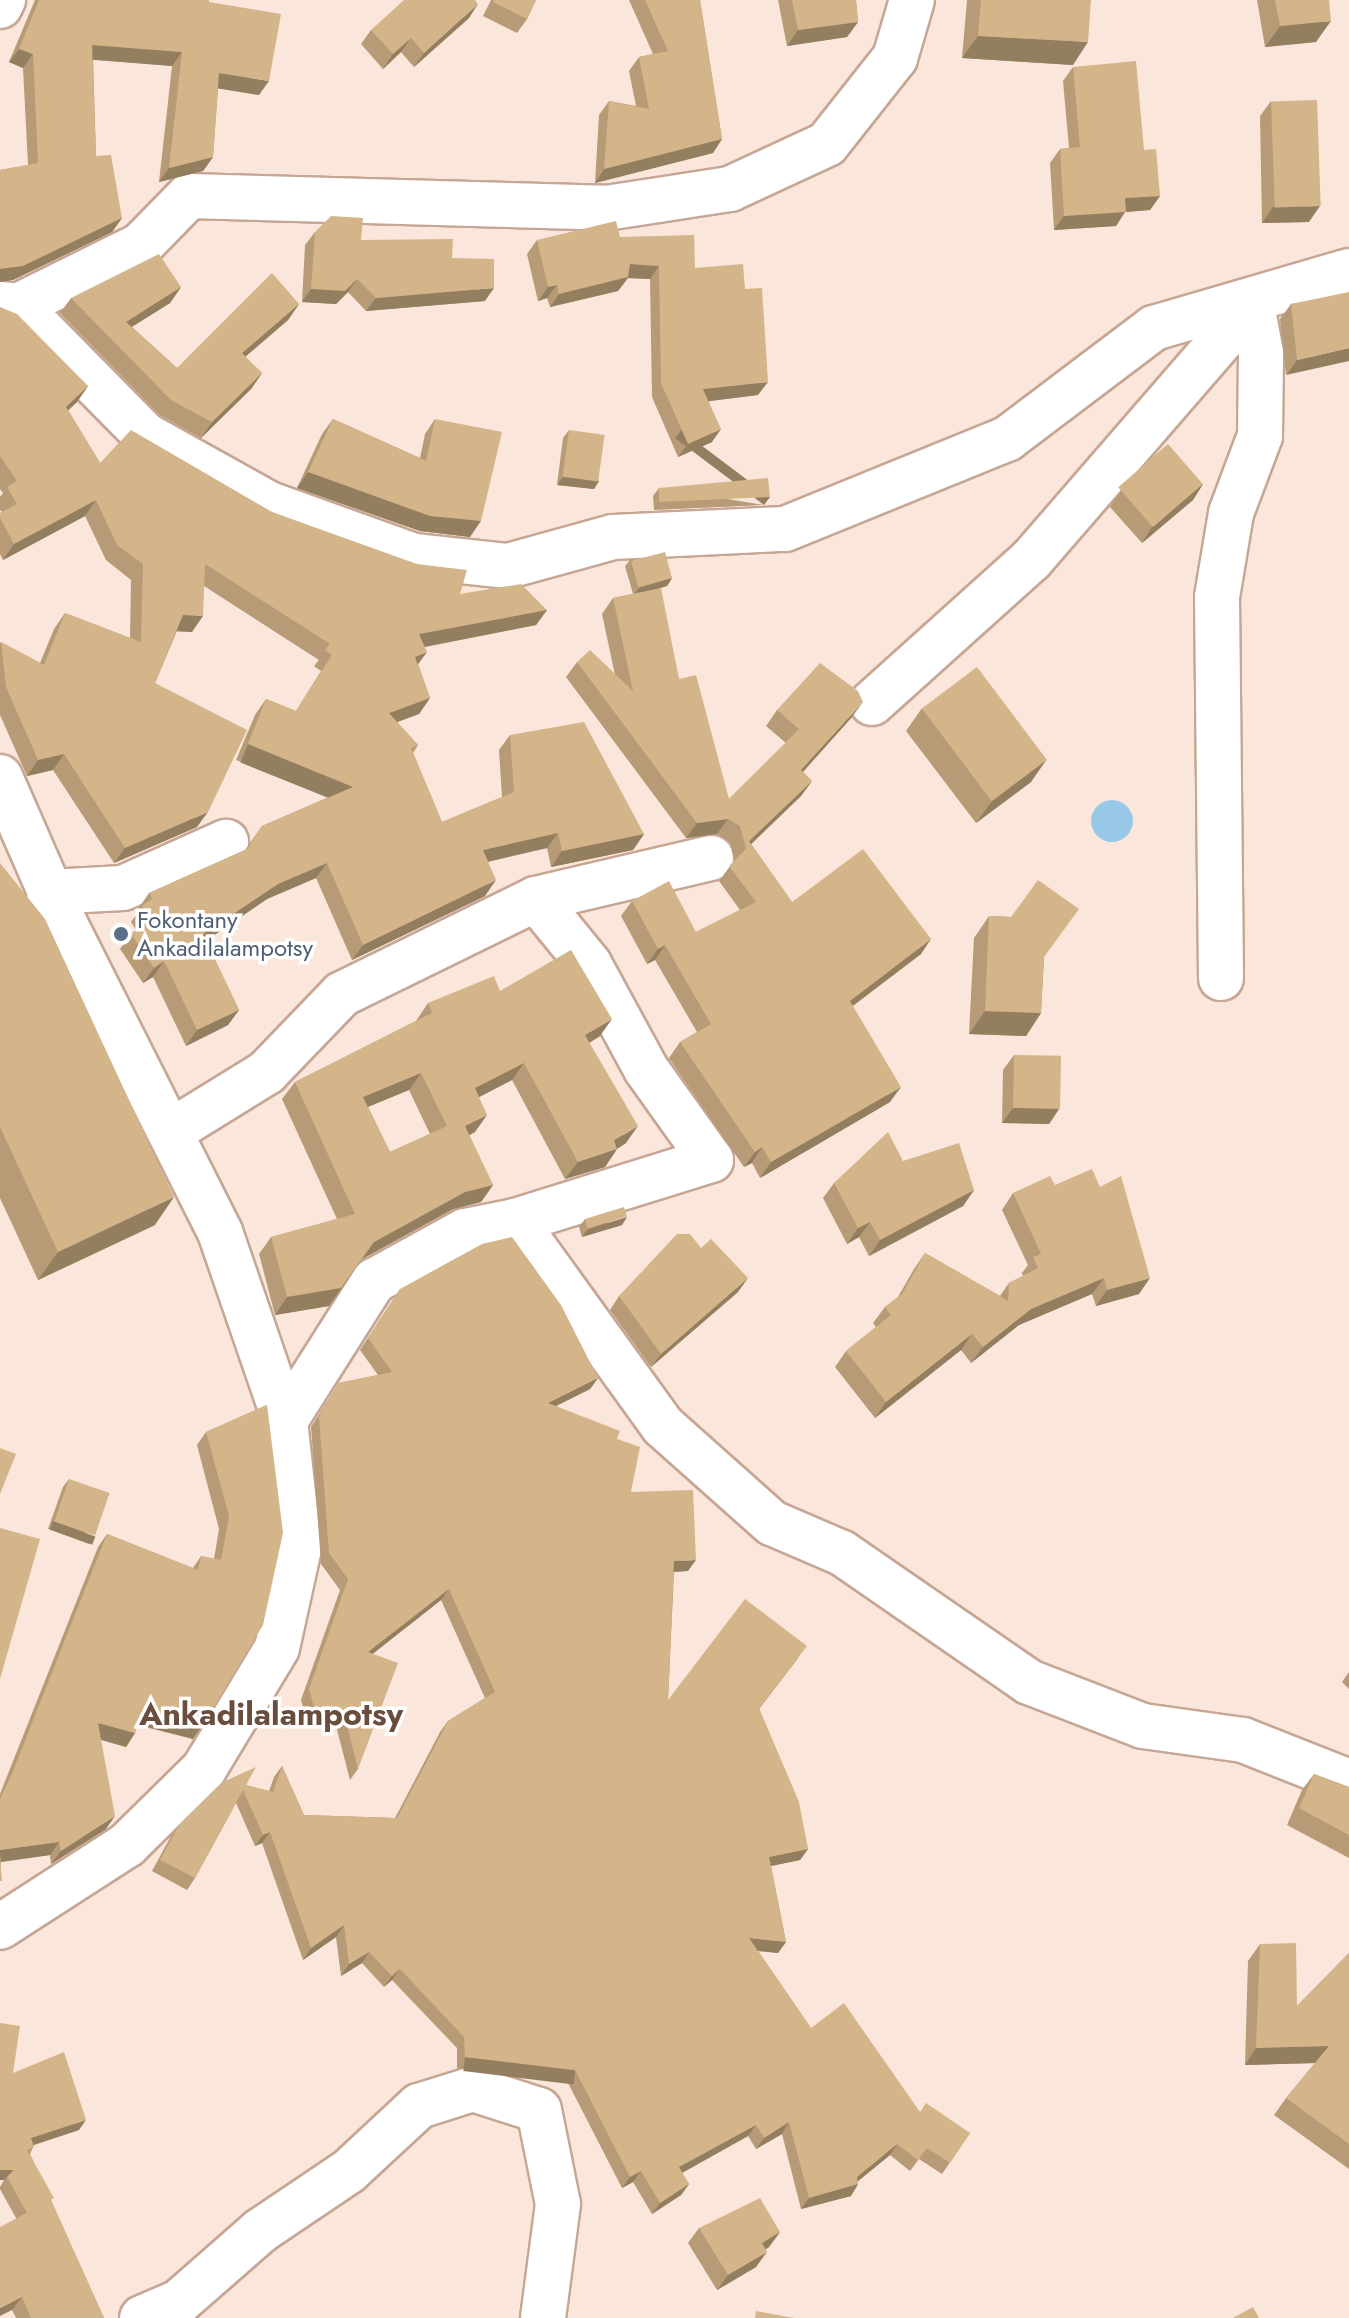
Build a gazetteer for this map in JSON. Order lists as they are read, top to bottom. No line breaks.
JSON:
{"districts":["Ankadilalampotsy"],"places":["Fokontany Ankadilalampotsy"]}
